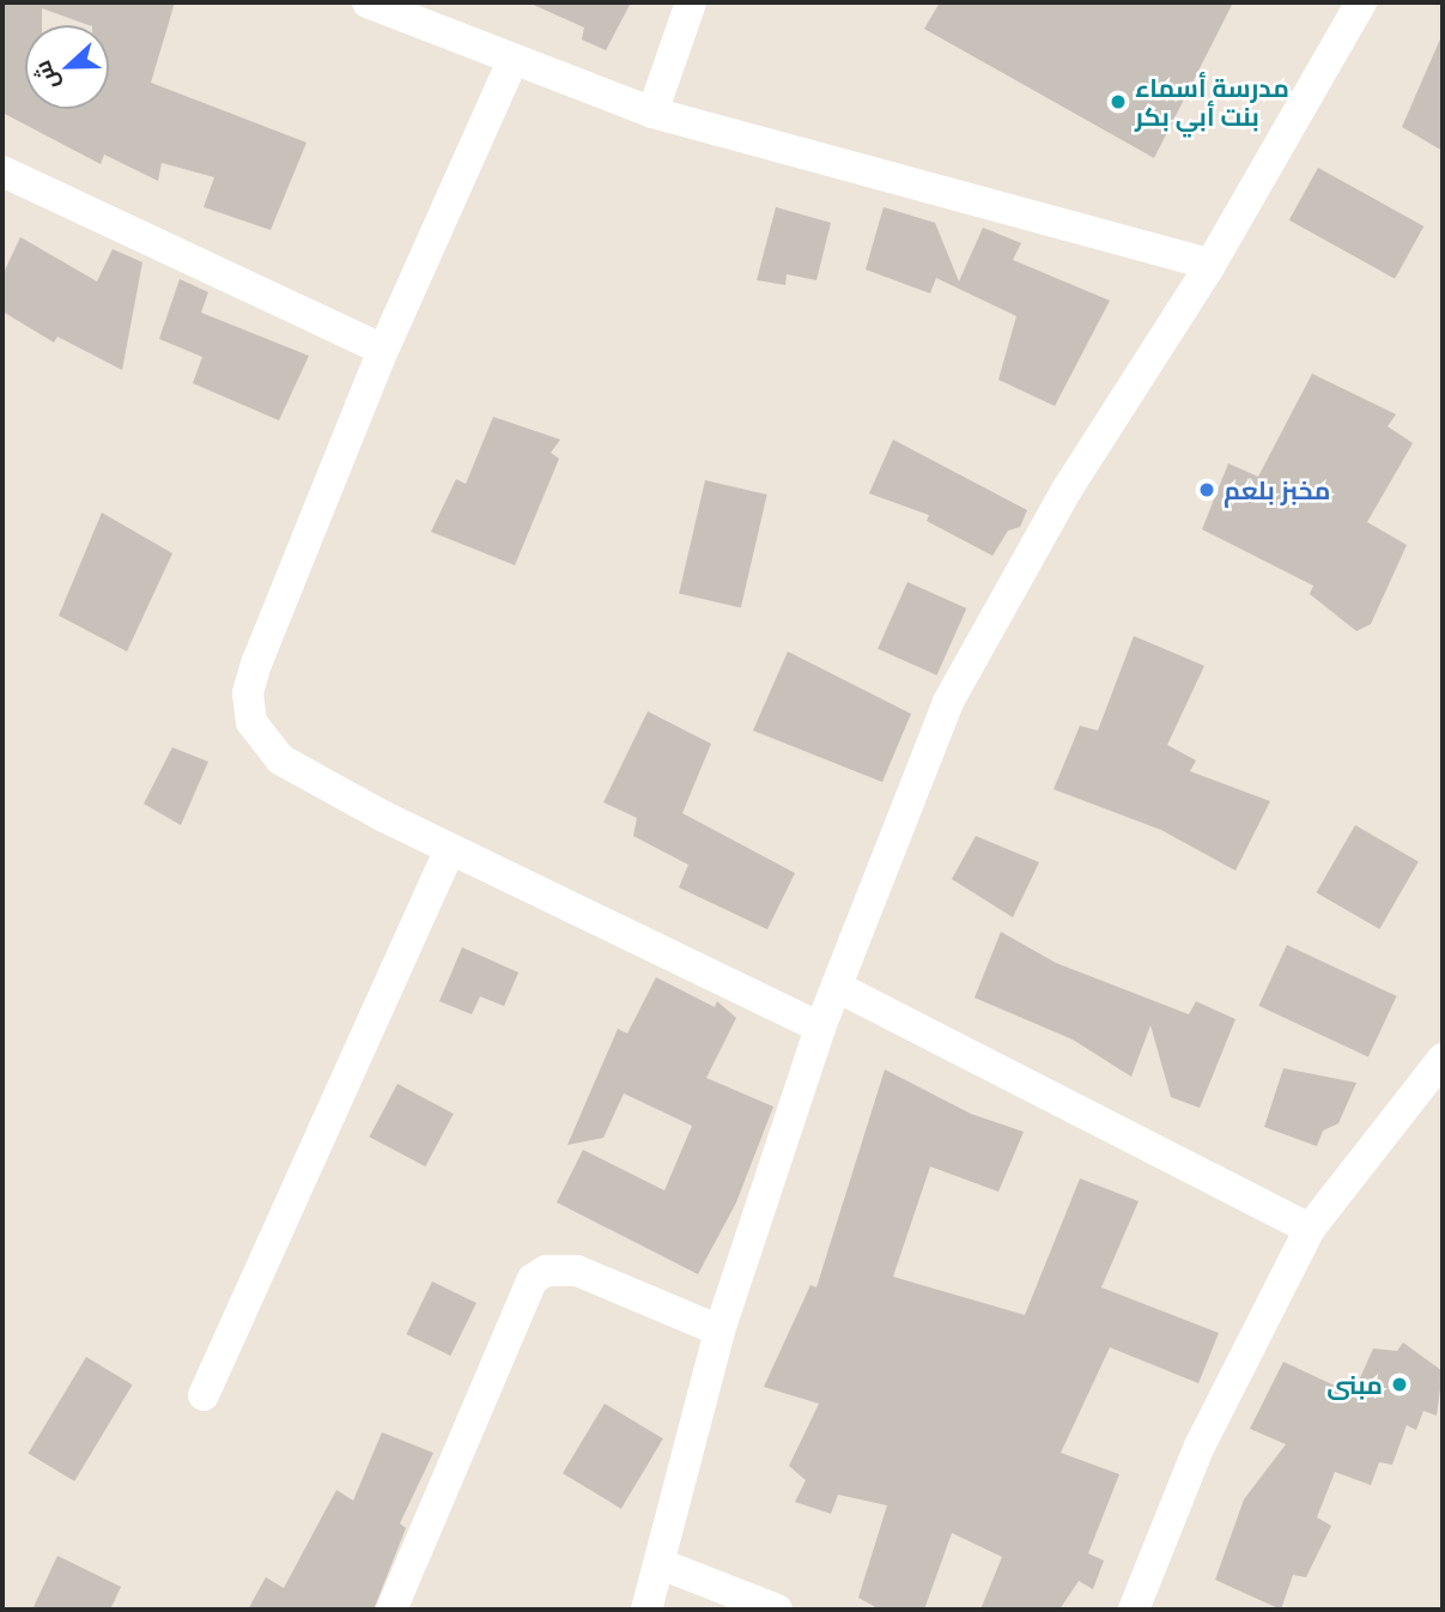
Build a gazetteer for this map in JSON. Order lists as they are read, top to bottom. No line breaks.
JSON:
{"places":["مدرسة أسماء بنت أبي بكر","مخبز بلعم","مبنى"],"north":"left"}
